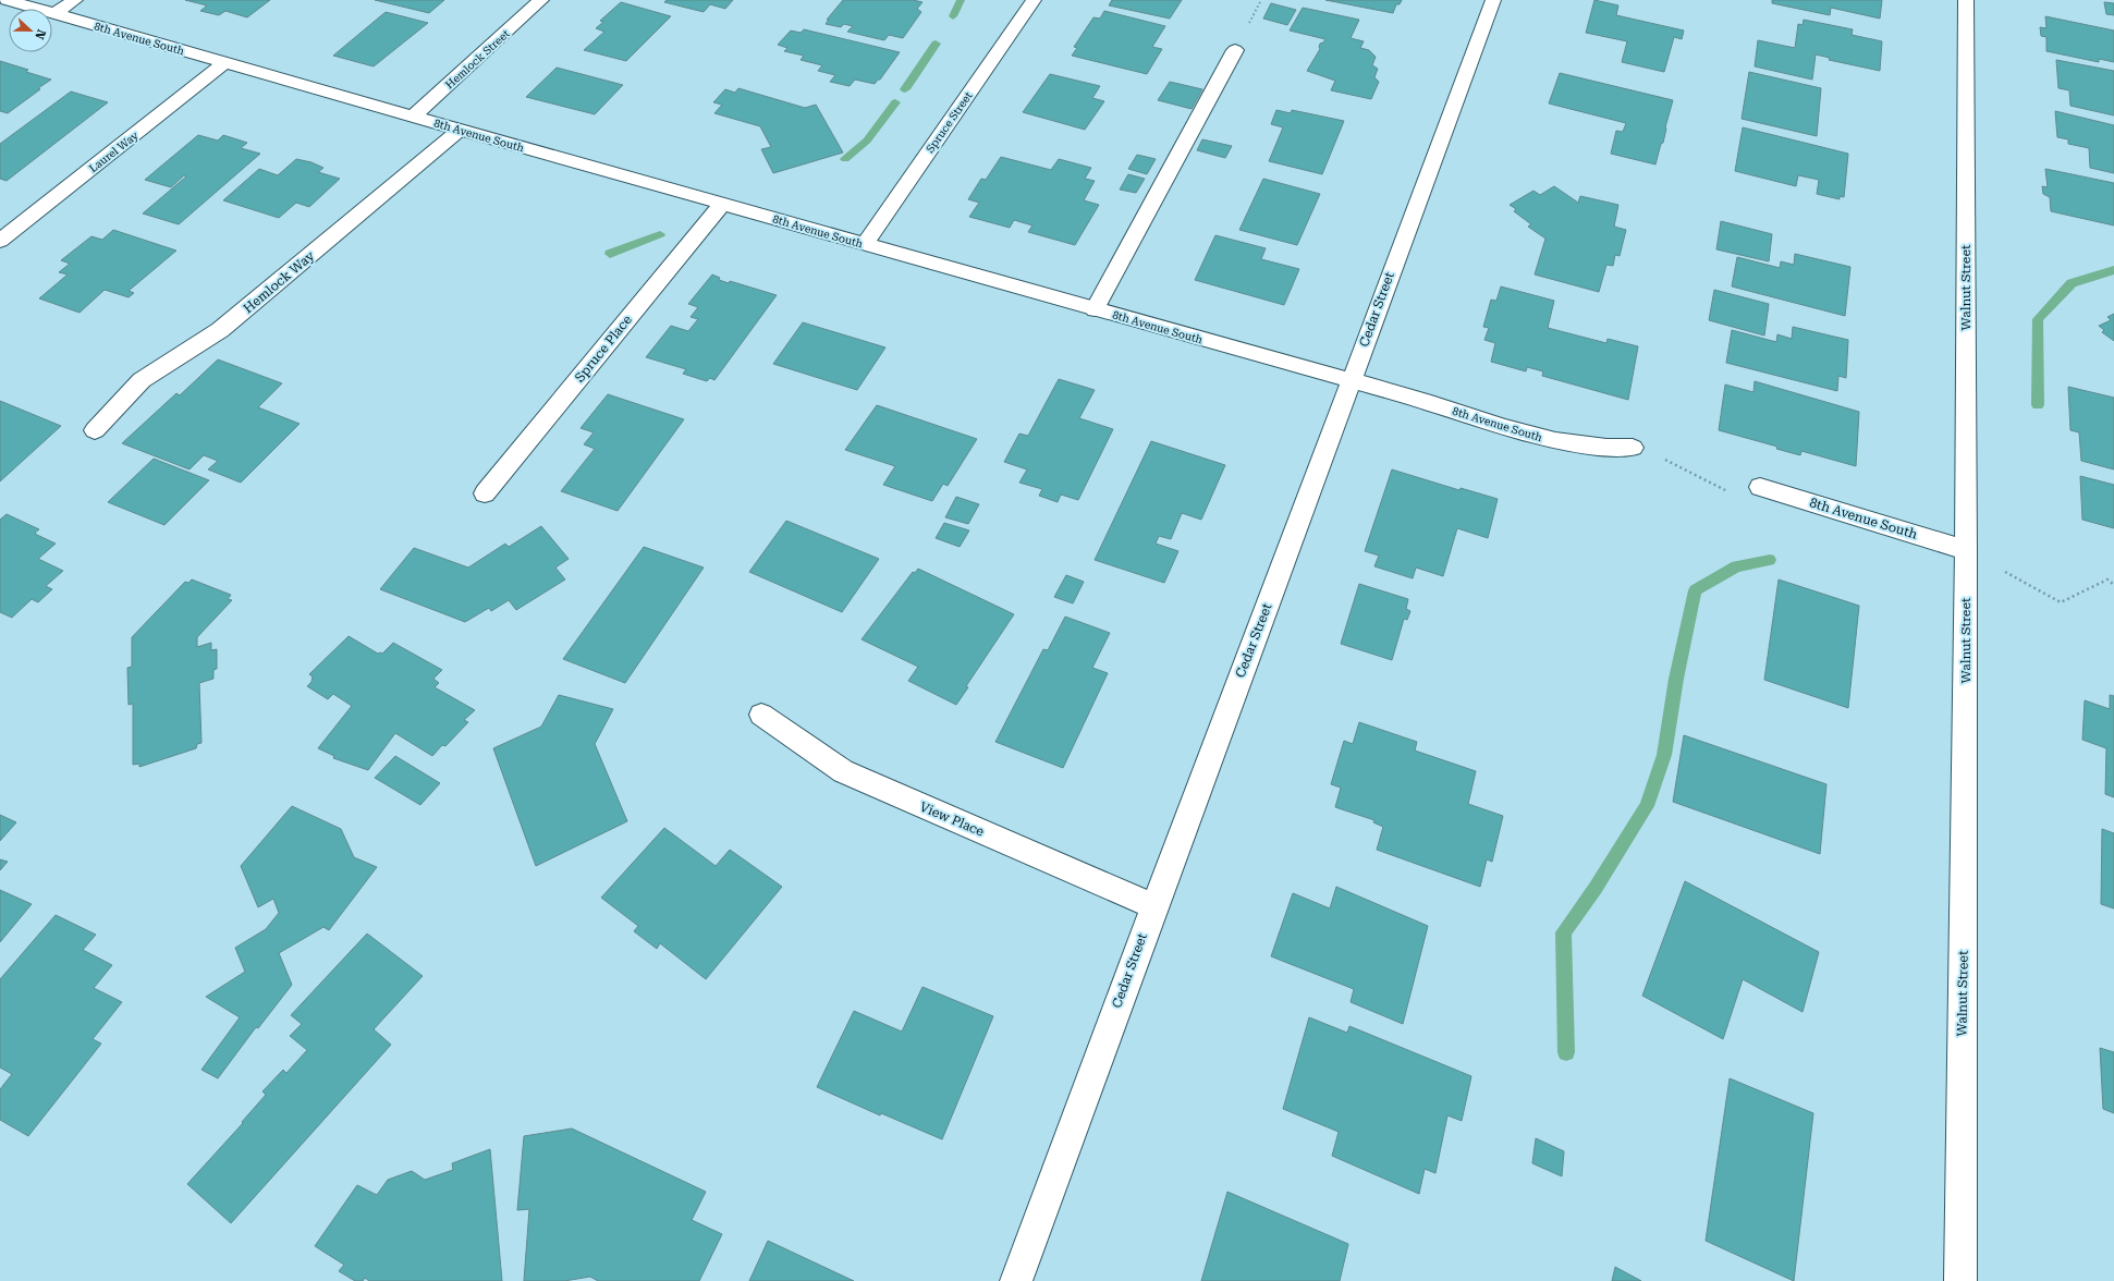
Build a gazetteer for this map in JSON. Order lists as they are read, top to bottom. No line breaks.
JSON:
{"streets":{"street":["8th Avenue South","Hemlock Street","Spruce Street","Laurel Way","Hemlock Way","Walnut Street","Cedar Street","Spruce Place","View Place"]},"crossings":[["8th Avenue South","Hemlock Street"],["8th Avenue South","Spruce Street"],["8th Avenue South","Laurel Way"],["8th Avenue South","Hemlock Way"],["8th Avenue South","Walnut Street"],["8th Avenue South","Cedar Street"],["8th Avenue South","Spruce Place"],["Cedar Street","View Place"]],"north":"right"}
